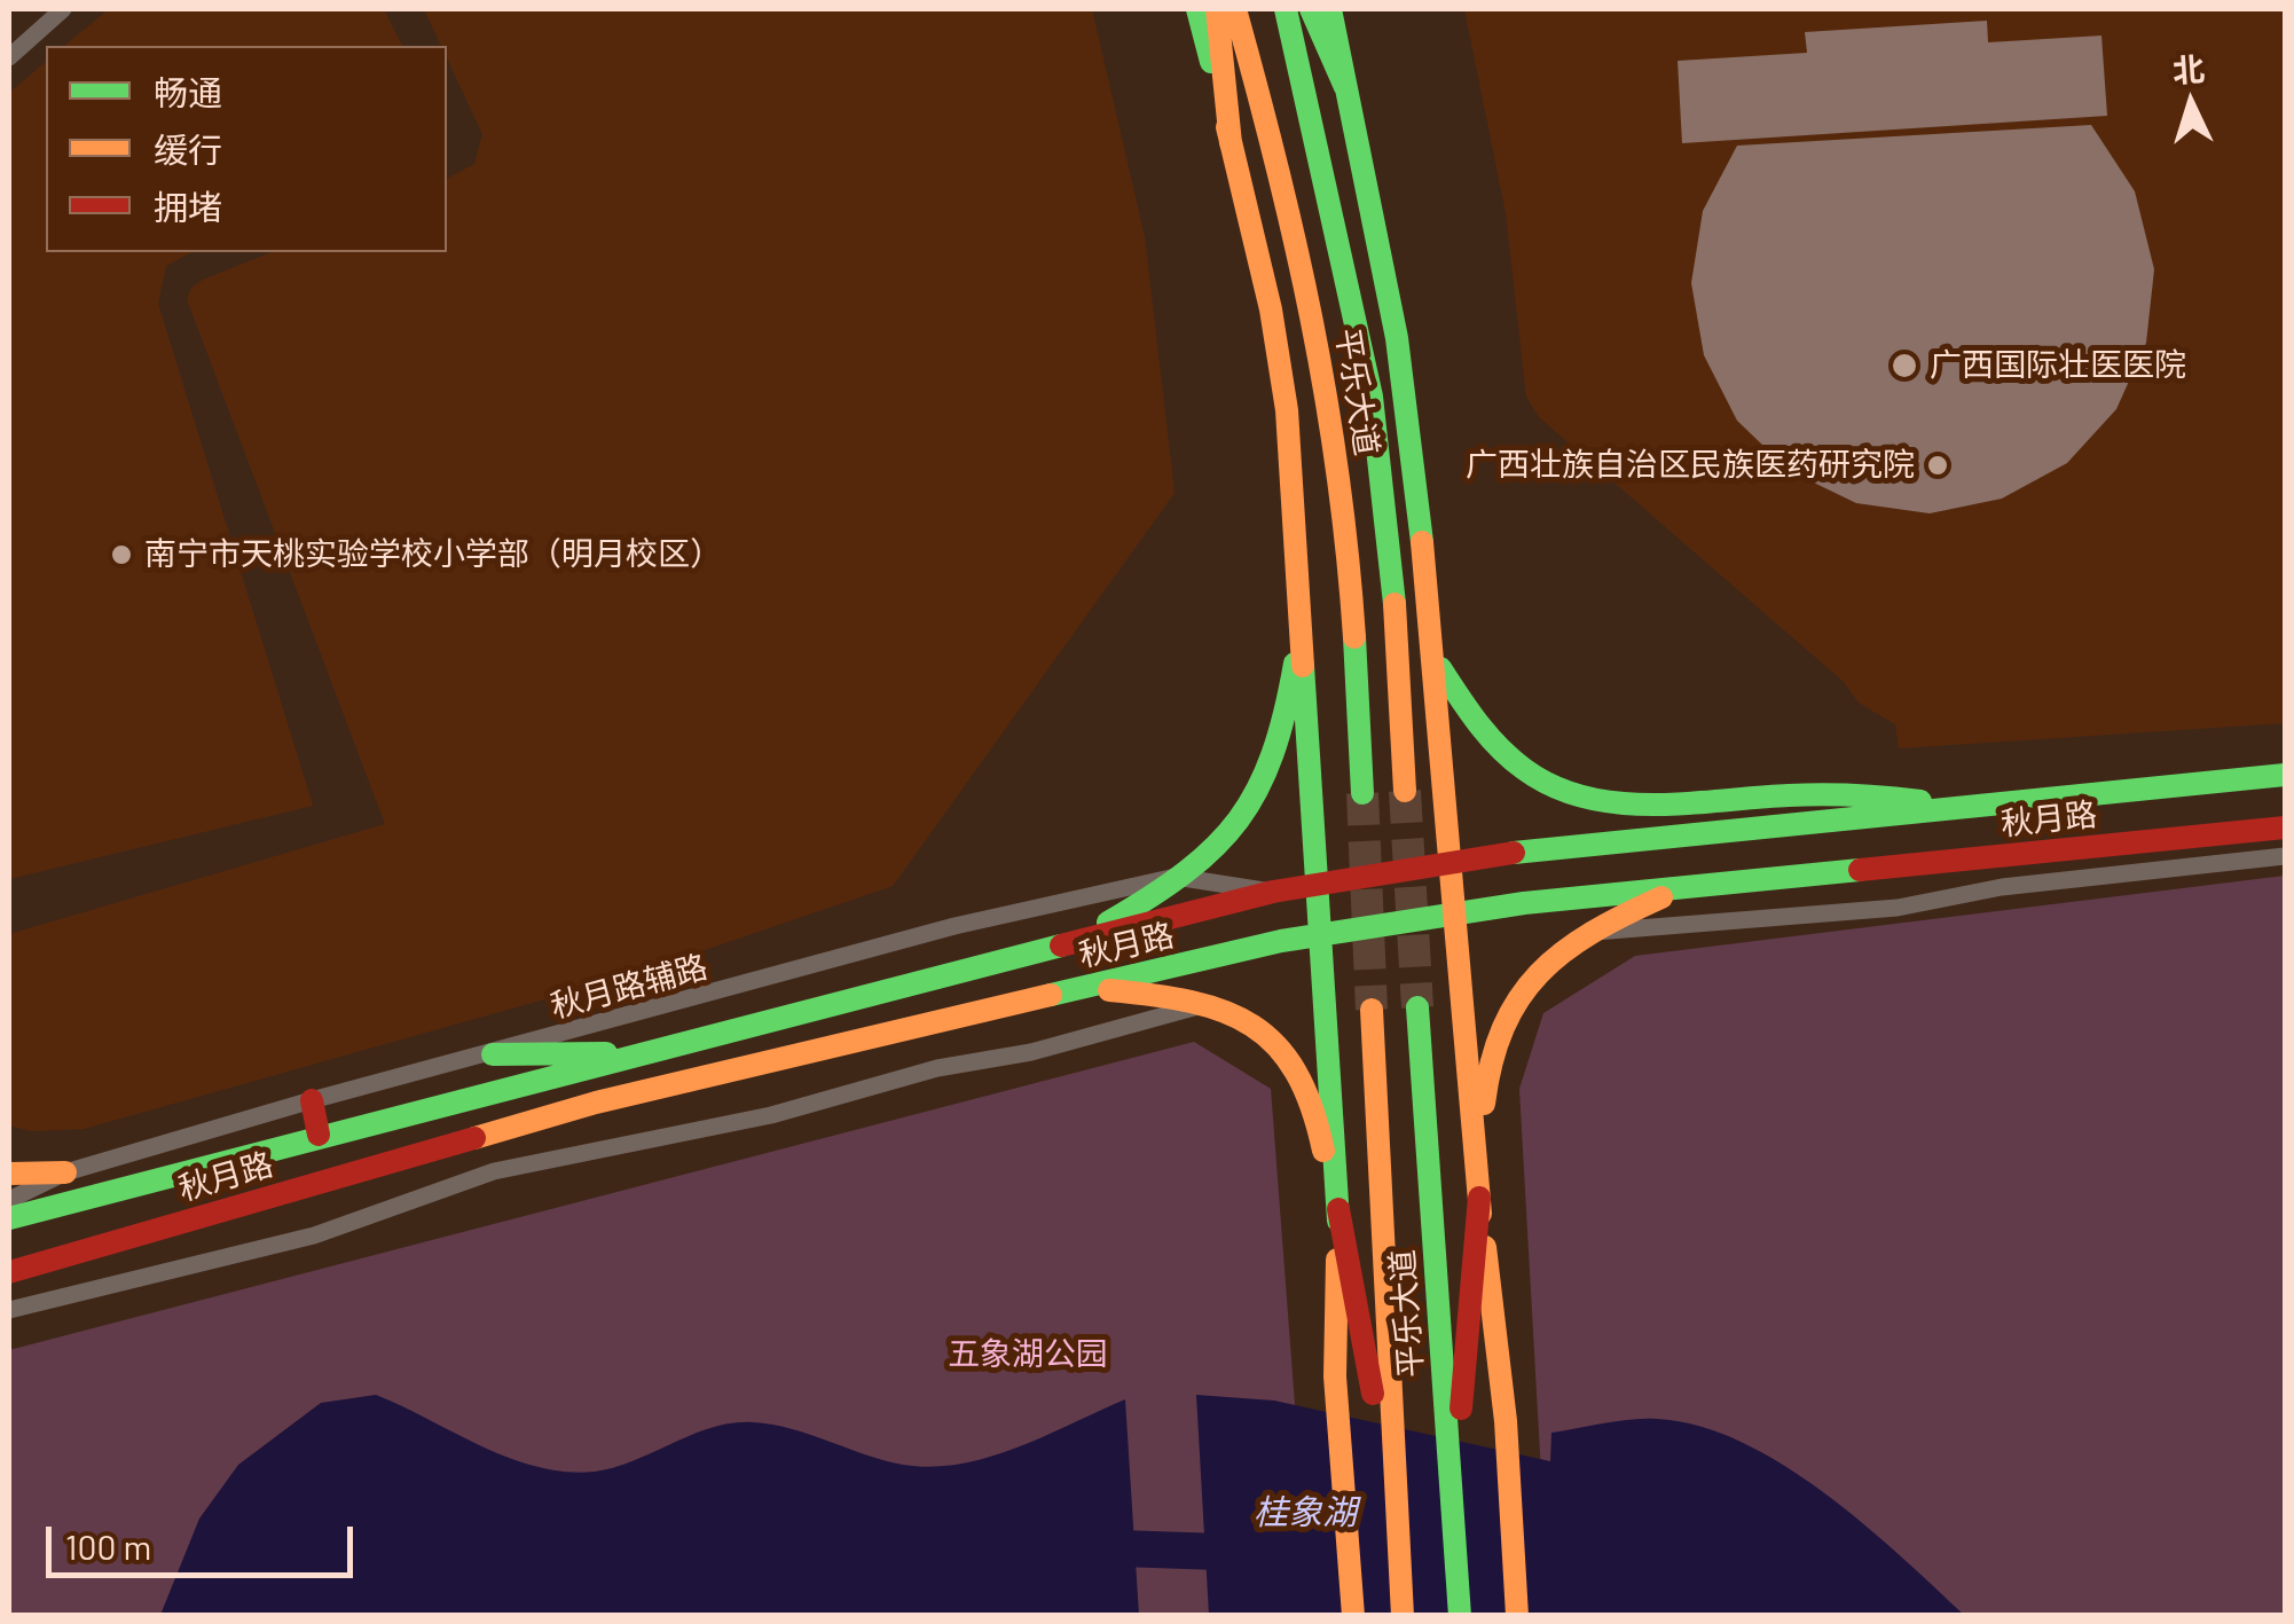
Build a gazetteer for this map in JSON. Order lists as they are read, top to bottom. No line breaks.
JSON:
{"streets":{"main road":["平乐大道","秋月路"],"street":["秋月路辅路"]},"crossings":[["秋月路","秋月路辅路"]],"water":["桂象湖"],"parks":["五象湖公园"],"places":["广西国际壮医医院","广西壮族自治区民族医药研究院","南宁市天桃实验学校小学部（明月校区）"],"legend":["畅通","缓行","拥堵"],"scale_bar":"100 m","north":"top"}
